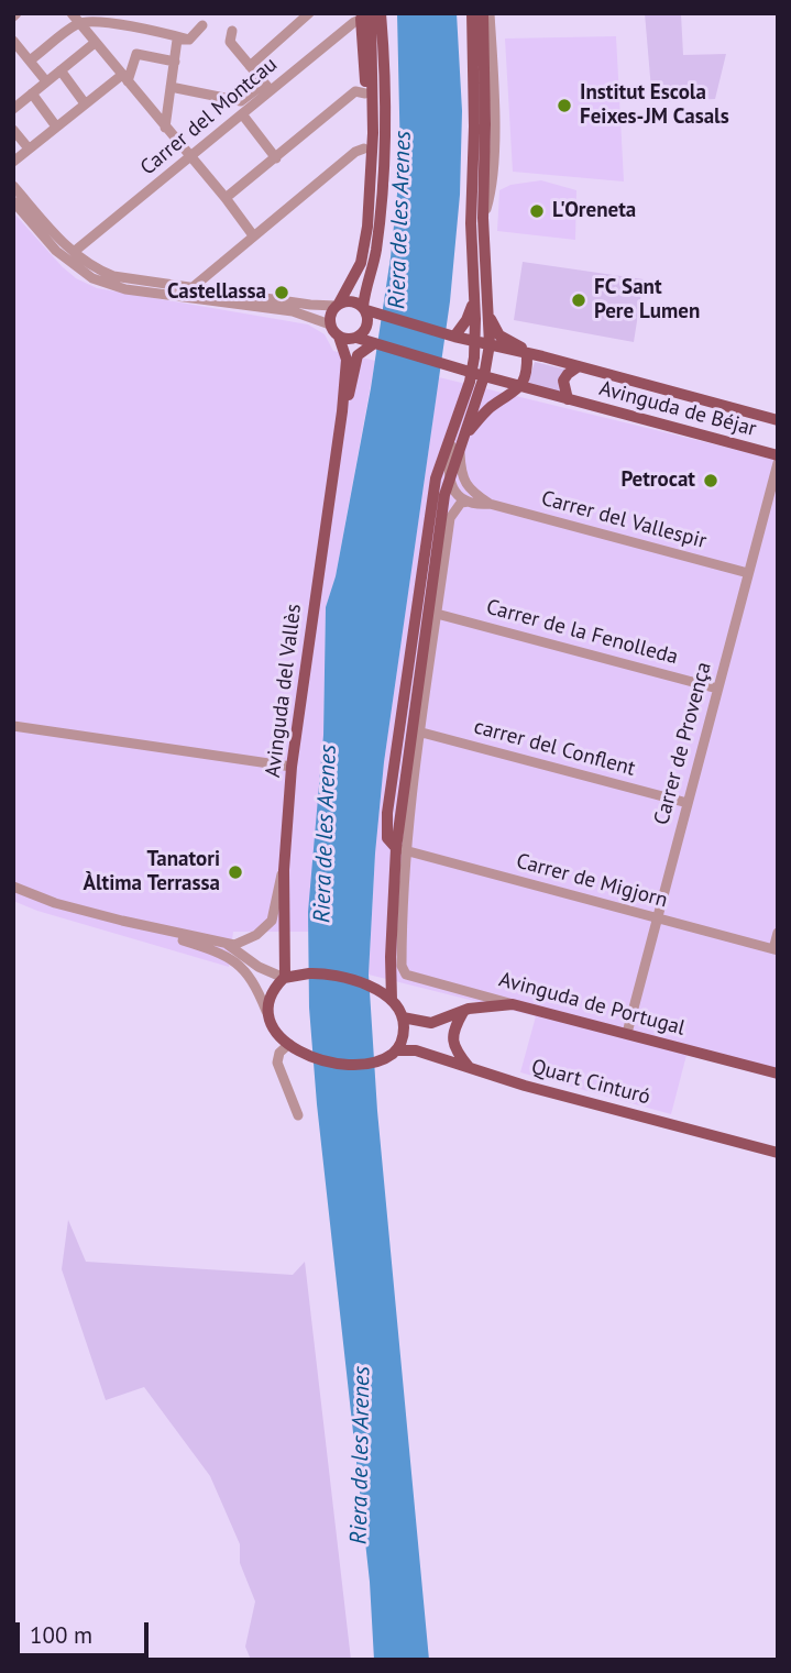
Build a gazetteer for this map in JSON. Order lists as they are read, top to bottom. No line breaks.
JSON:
{"streets":{"main road":["Avinguda de Béjar","Avinguda del Vallès","Avinguda de Portugal","Quart Cinturó"],"street":["Carrer del Montcau","Carrer del Vallespir","Carrer de la Fenolleda","Carrer de Provença","carrer del Conflent","Carrer de Migjorn"]},"crossings":[["Carrer del Vallespir","Carrer de Provença"],["Carrer de la Fenolleda","Carrer de Provença"],["Avinguda del Vallès","Quart Cinturó"],["Carrer de Provença","carrer del Conflent"],["Carrer de Provença","Carrer de Migjorn"],["Carrer de Provença","Avinguda de Portugal"],["Carrer de Migjorn","Avinguda de Portugal"]],"water":["Riera de les Arenes"],"places":["Institut Escola Feixes-JM Casals","L'Oreneta","Castellassa","FC Sant Pere Lumen","Petrocat","Tanatori Àltima Terrassa"],"scale_bar":"100 m"}
